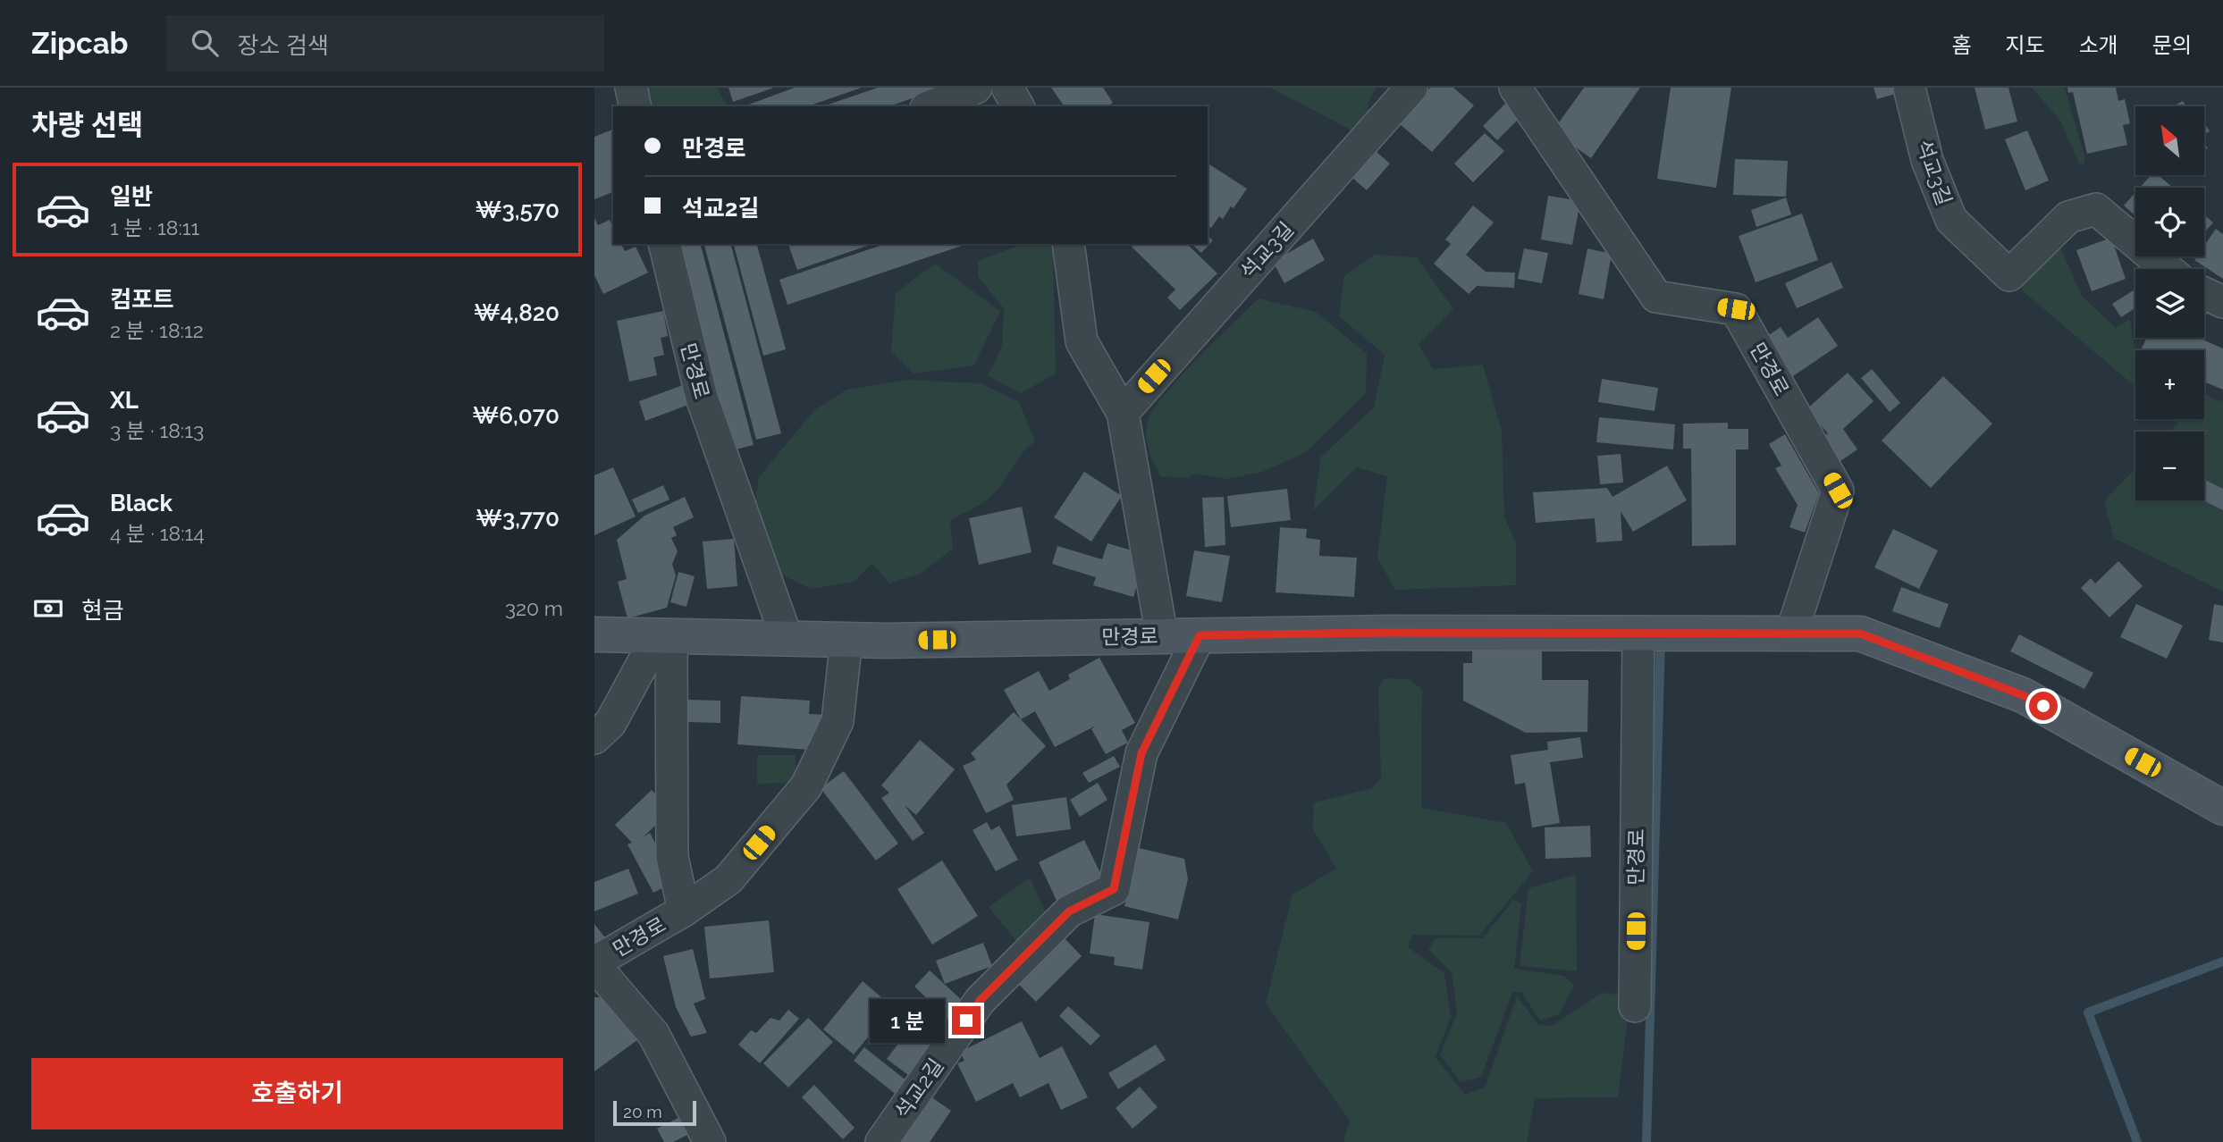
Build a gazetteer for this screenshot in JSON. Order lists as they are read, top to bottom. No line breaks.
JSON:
{"streets":{"street":["석교3길","만경로","석교2길"]},"crossings":[["만경로","석교2길"]],"scale_bar":"20 m","north":"top left","page":{"header":"Zipcab","search":"장소 검색","nav":["홈","지도","소개","문의"],"heading":"차량 선택","map_buttons":["+","−"],"banner":["만경로","석교2길"],"list":[{"name":"일반","note":"1 분 · 18:11","value":"₩3,570"},{"name":"컴포트","note":"2 분 · 18:12","value":"₩4,820"},{"name":"XL","note":"3 분 · 18:13","value":"₩6,070"},{"name":"Black","note":"4 분 · 18:14","value":"₩3,770"}],"pay":["현금","320 m"],"bubble":"1 분","buttons":"호출하기","scale":"20 m"}}
